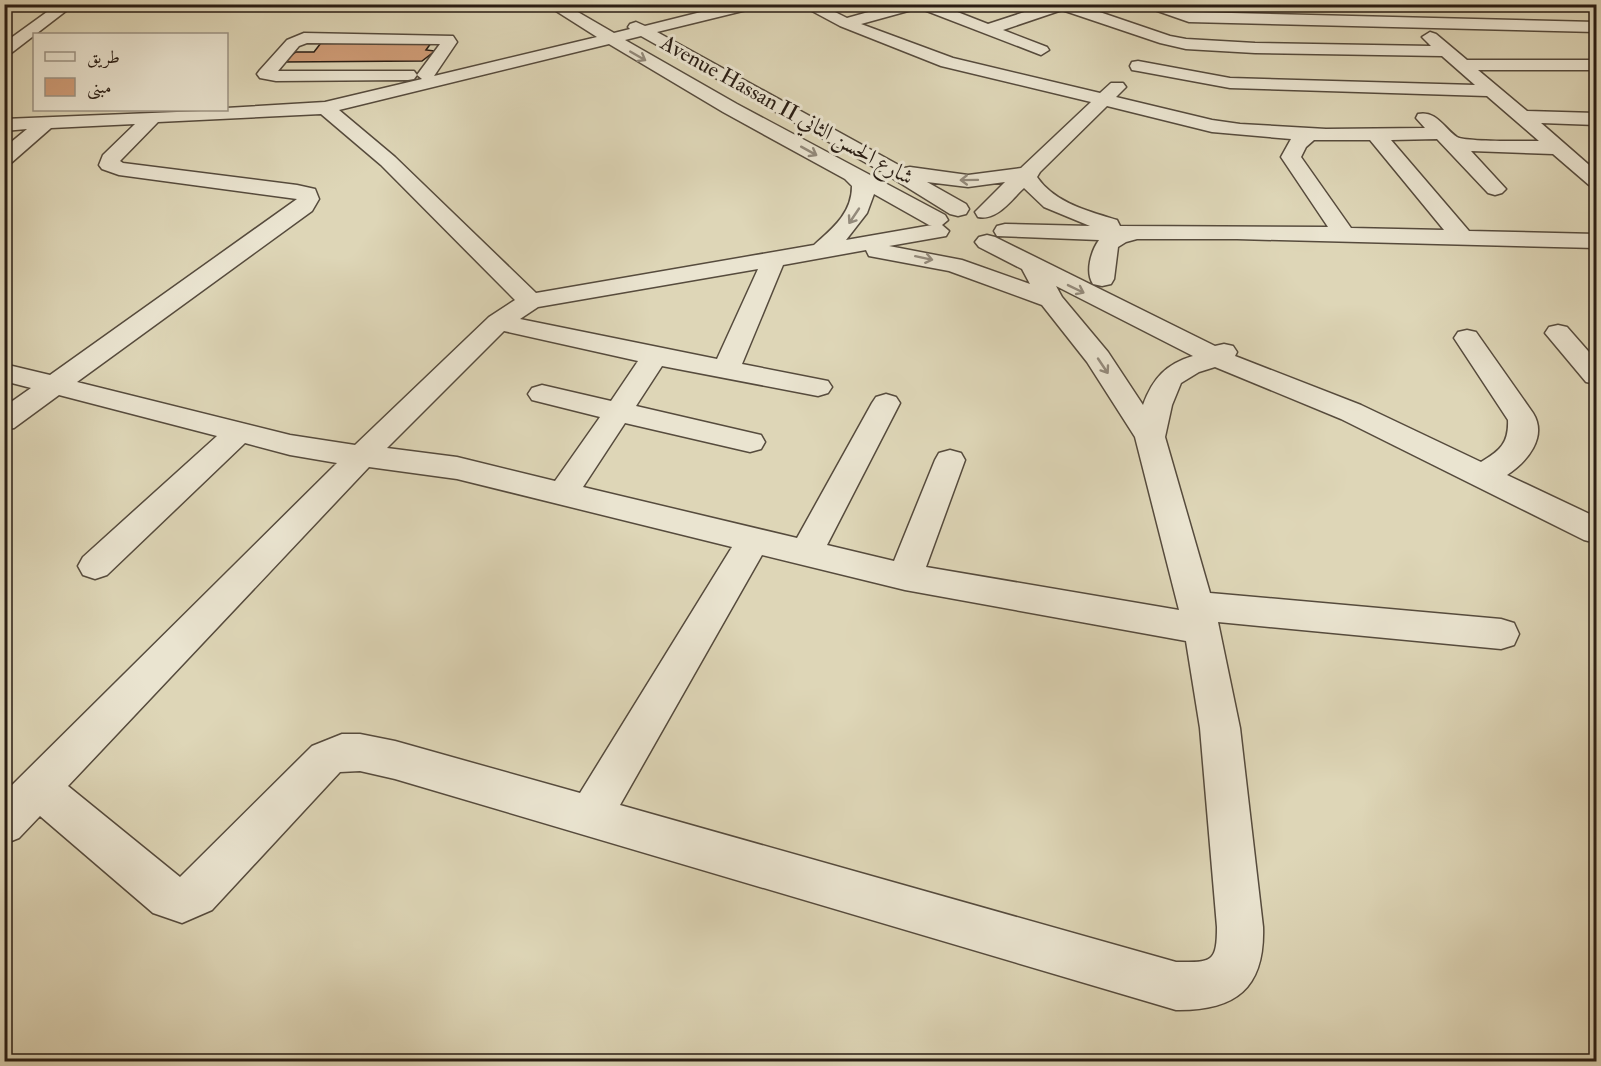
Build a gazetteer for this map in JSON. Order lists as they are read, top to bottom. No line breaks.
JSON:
{"streets":{"street":["Avenue Hassan II شارع الحسن الثاني"]},"legend":["طريق","مبنى"]}
